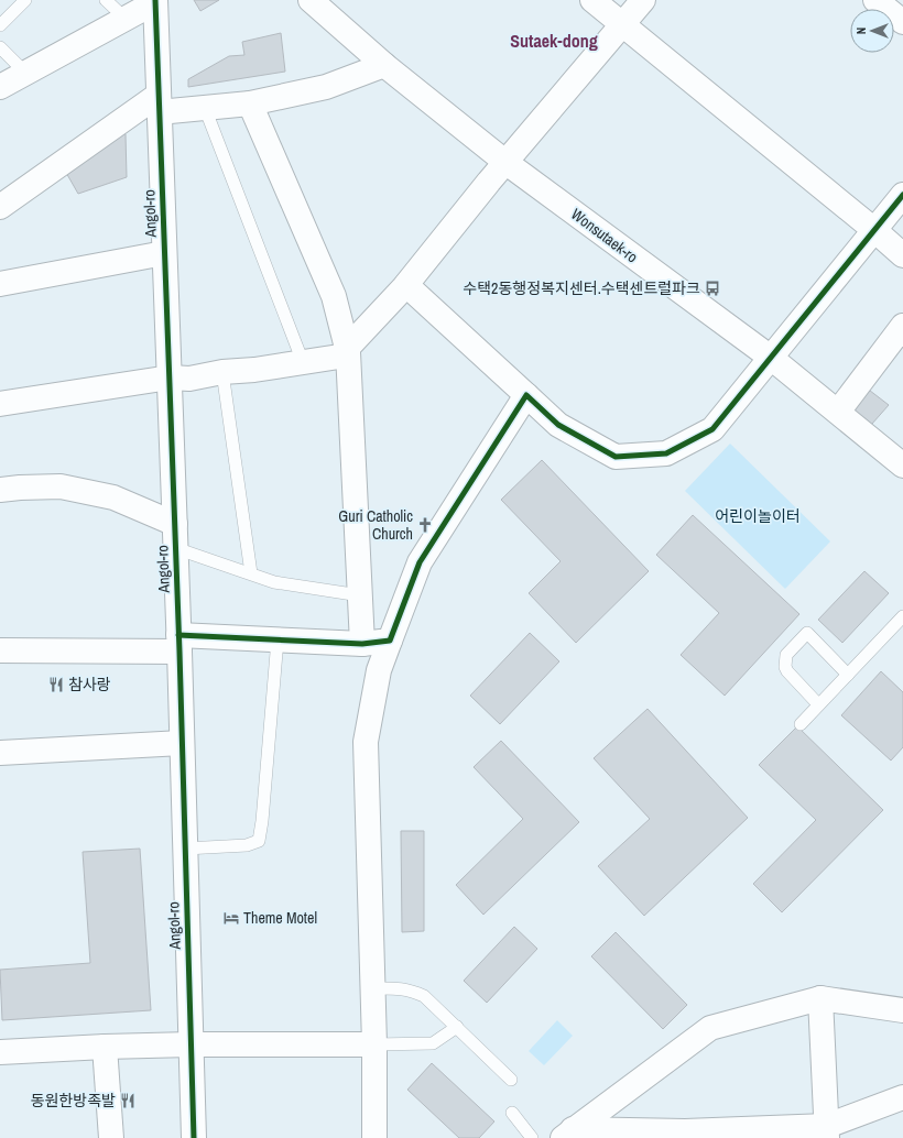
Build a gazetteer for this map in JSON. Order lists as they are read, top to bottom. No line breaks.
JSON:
{"streets":{"street":["Angol-ro","Wonsutaek-ro"]},"districts":["Sutaek-dong"],"parks":["어린이놀이터"],"places":{"bus stop":["수택2동행정복지센터.수택센트럴파크"],"church":["Guri Catholic Church"],"restaurant":["참사랑","동원한방족발"],"hotel":["Theme Motel"]},"north":"left"}
